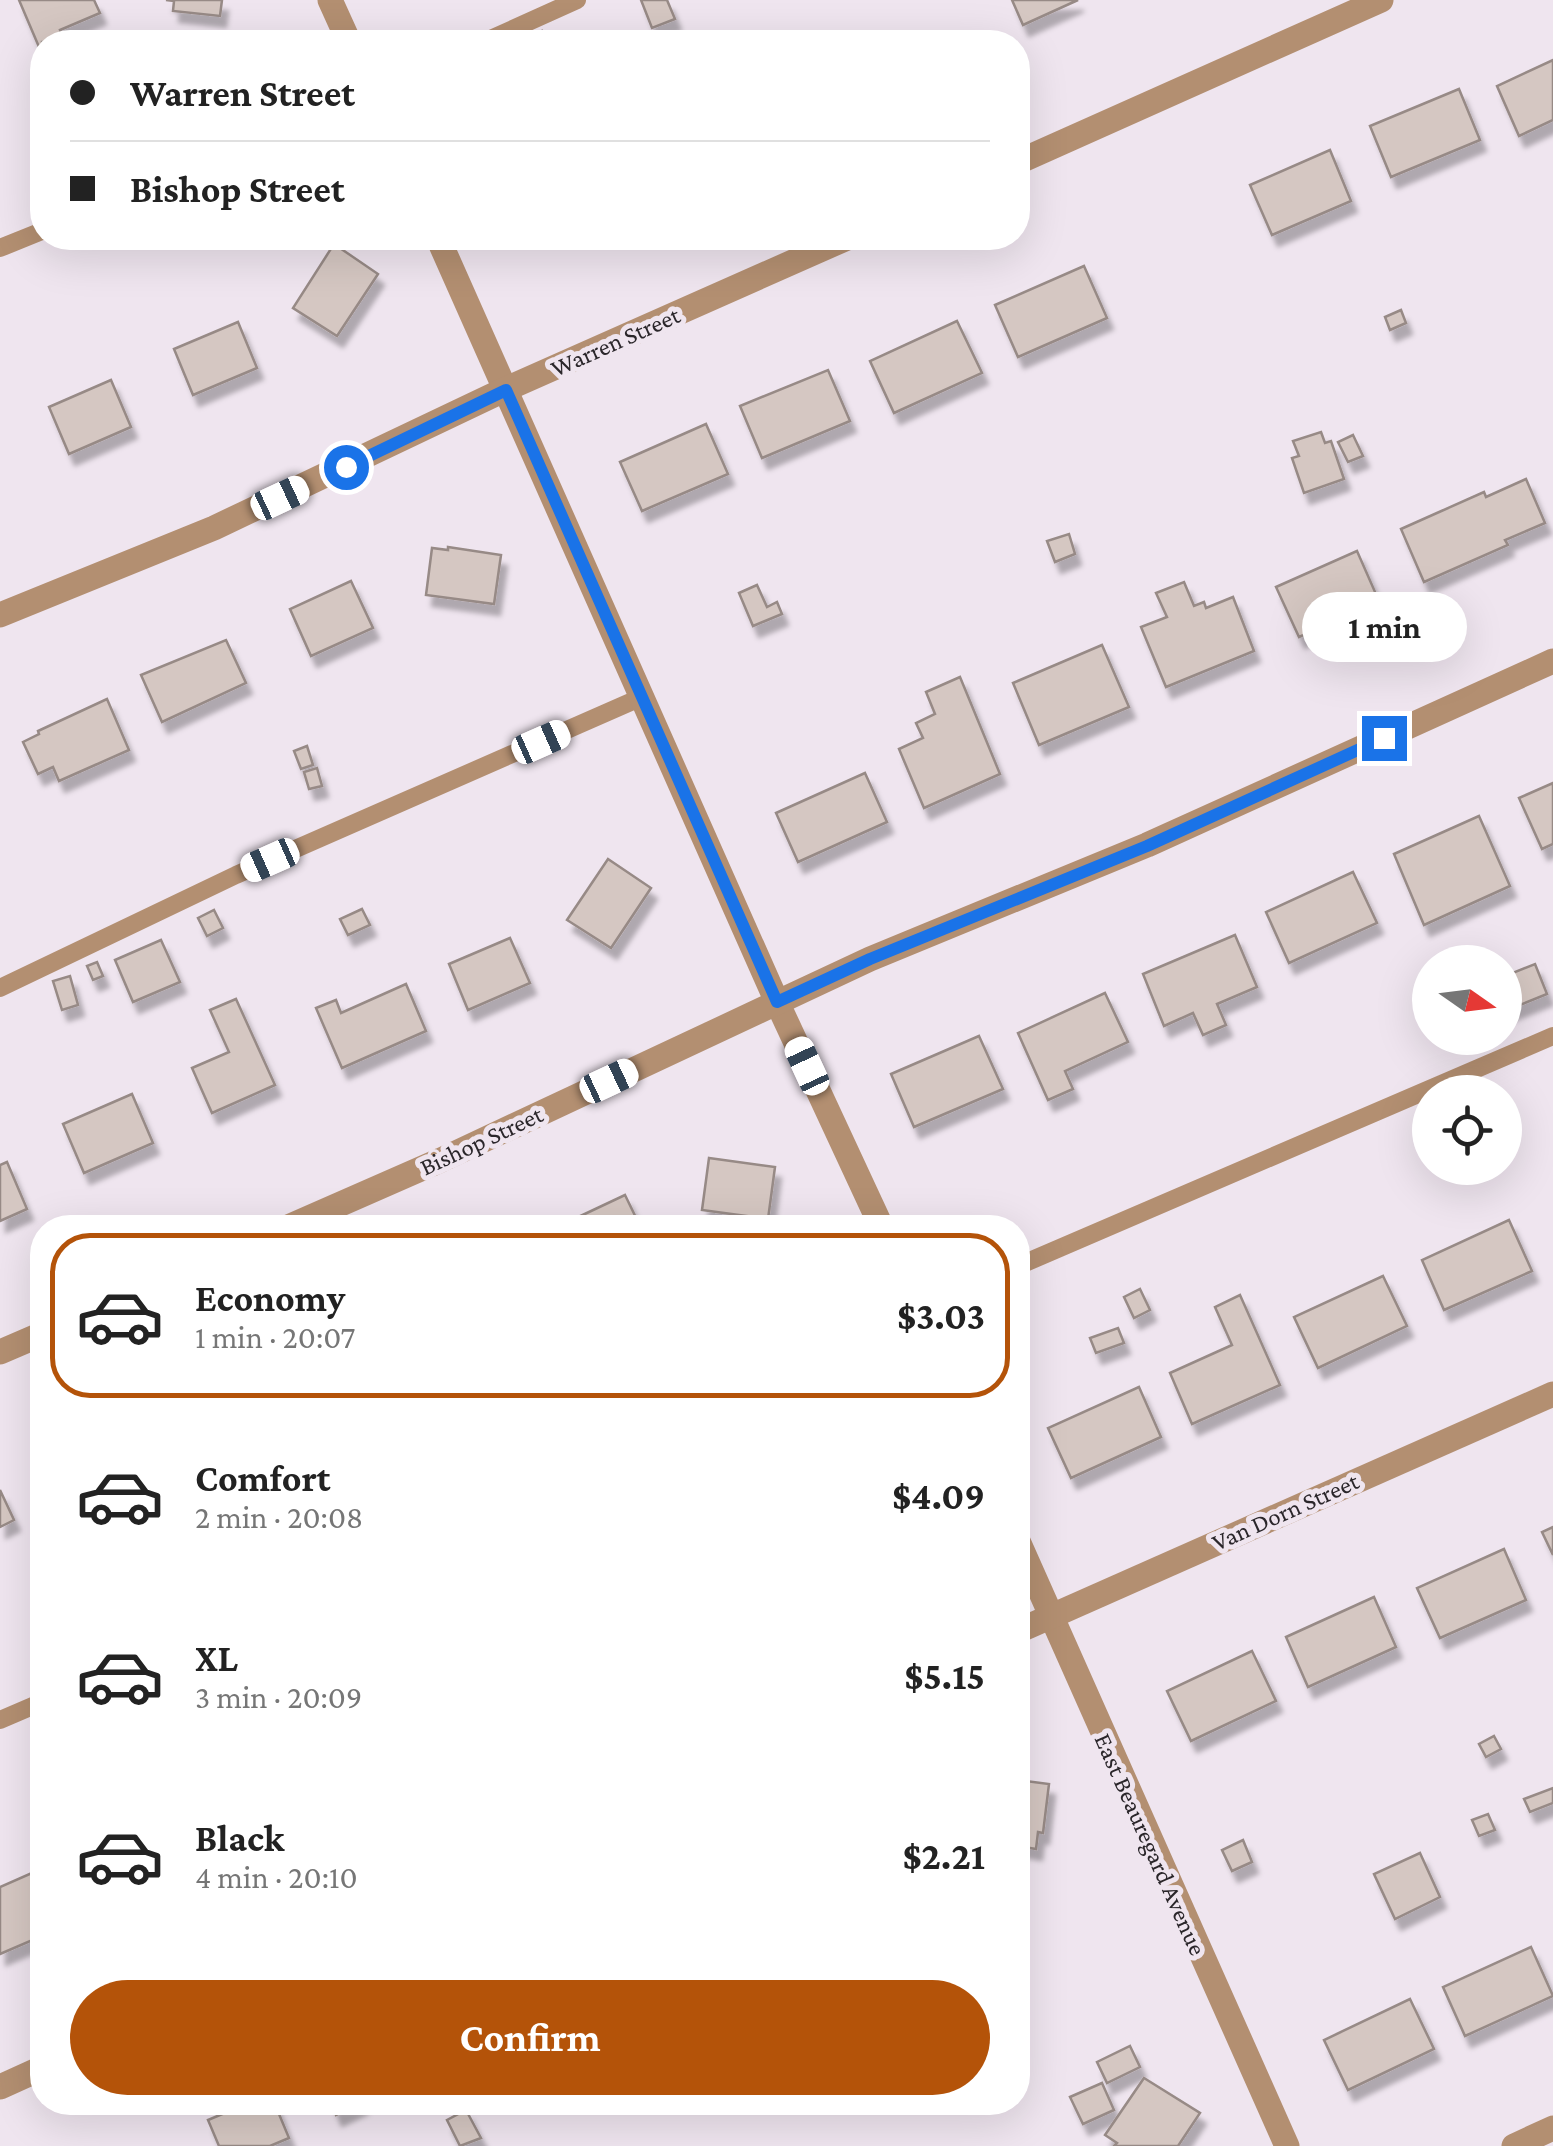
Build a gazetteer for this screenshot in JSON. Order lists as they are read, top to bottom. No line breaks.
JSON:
{"streets":{"street":["Warren Street","Bishop Street","Van Dorn Street","East Beauregard Avenue"]},"crossings":[["Van Dorn Street","East Beauregard Avenue"]],"north":"right","page":{"banner":["Warren Street","Bishop Street"],"bubble":"1 min","list":[{"name":"Economy","note":"1 min · 20:07","value":"$3.03"},{"name":"Comfort","note":"2 min · 20:08","value":"$4.09"},{"name":"XL","note":"3 min · 20:09","value":"$5.15"},{"name":"Black","note":"4 min · 20:10","value":"$2.21"}],"buttons":"Confirm"}}
